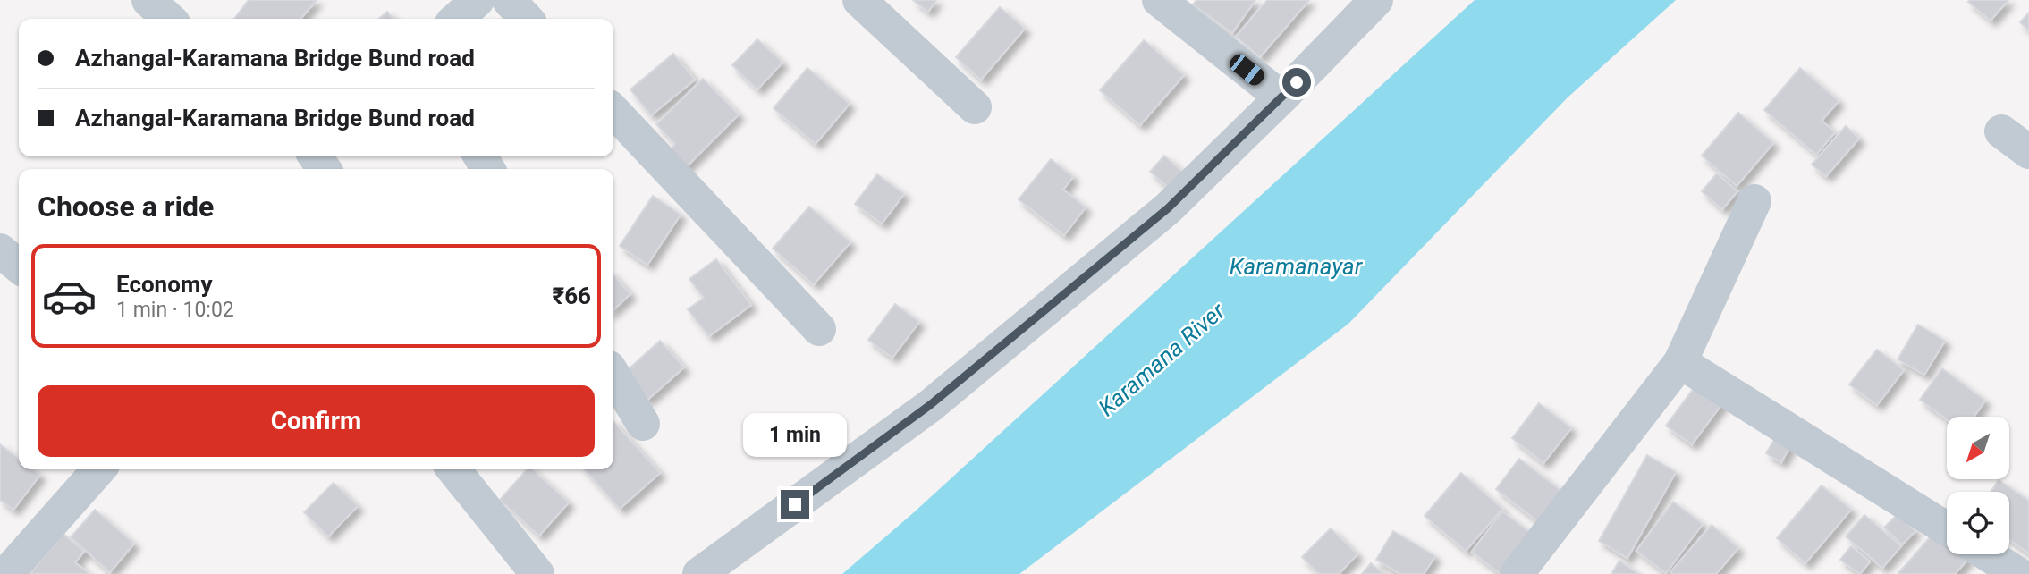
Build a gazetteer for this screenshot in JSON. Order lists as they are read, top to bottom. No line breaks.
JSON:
{"water":["Karamanayar","Karamana River"],"north":"bottom left","page":{"banner":["Azhangal-Karamana Bridge Bund road","Azhangal-Karamana Bridge Bund road"],"heading":"Choose a ride","list":[{"name":"Economy","note":"1 min · 10:02","value":"₹66"}],"buttons":"Confirm","bubble":"1 min"}}
